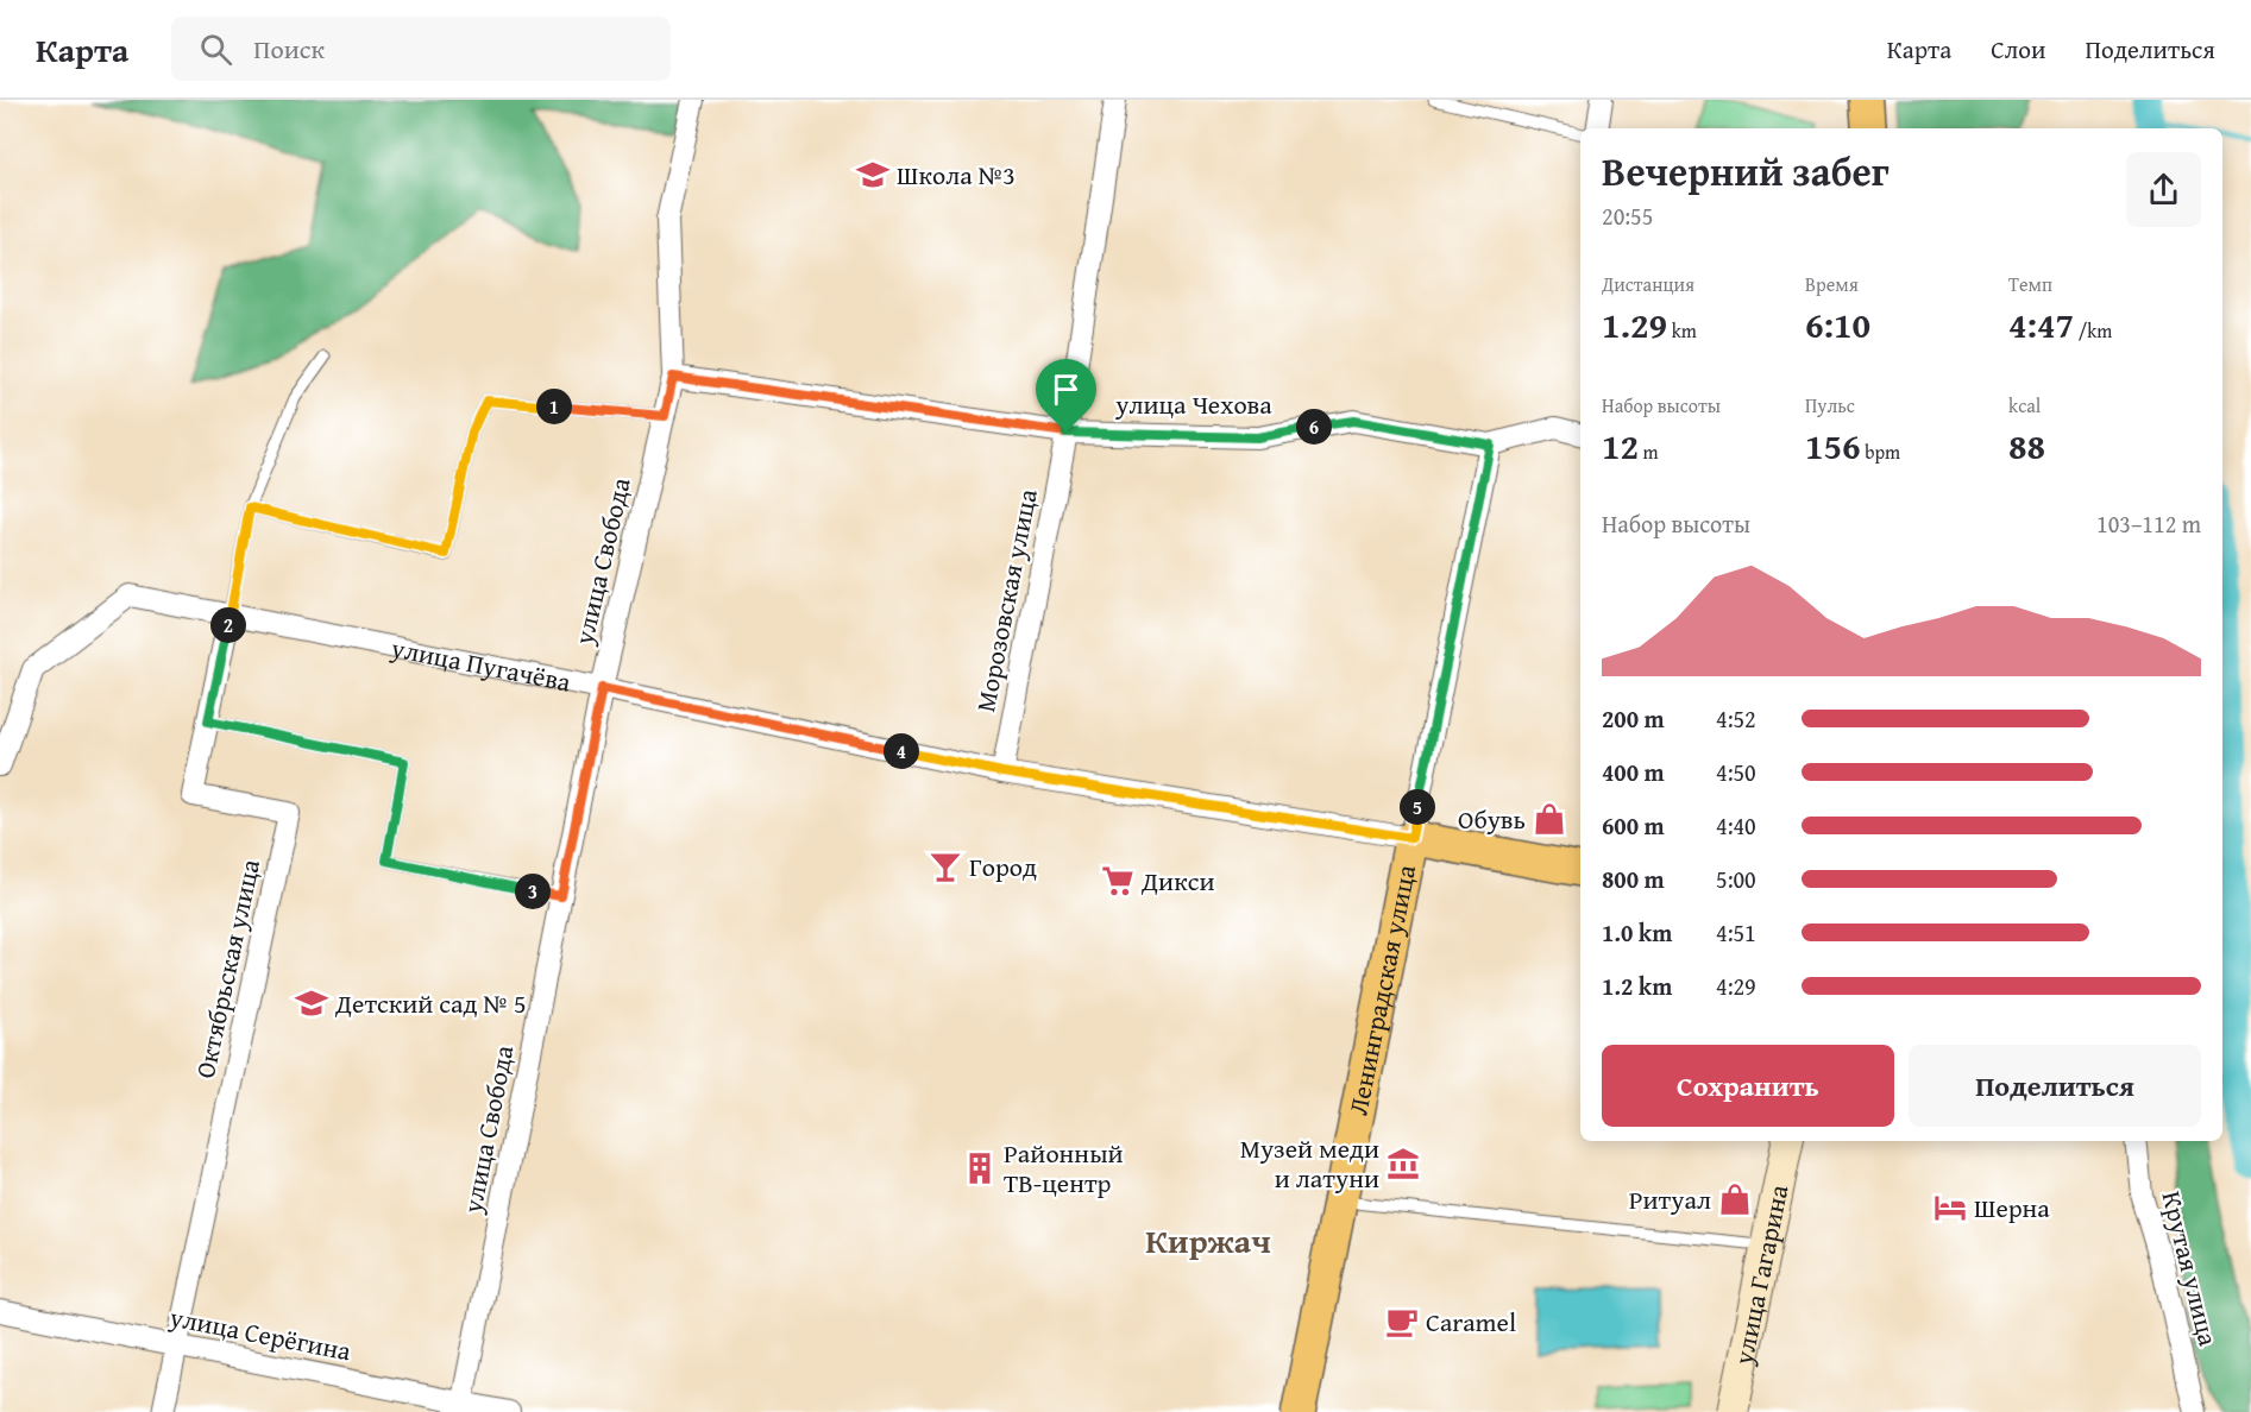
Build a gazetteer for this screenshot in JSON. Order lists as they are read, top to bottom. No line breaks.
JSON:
{"streets":{"main road":["улица Пугачёва","Ленинградская улица"],"street":["улица Чехова","улица Свобода","Морозовская улица","Октябрьская улица","Крутая улица","улица Гагарина","улица Серёгина"]},"crossings":[["улица Чехова","улица Свобода"],["улица Чехова","Морозовская улица"],["улица Чехова","Ленинградская улица"],["улица Свобода","улица Пугачёва"],["улица Свобода","улица Серёгина"],["Морозовская улица","улица Пугачёва"],["улица Пугачёва","Октябрьская улица"],["улица Пугачёва","Ленинградская улица"],["Октябрьская улица","улица Серёгина"]],"districts":["Киржач"],"places":{"school or university":["Школа №3","Детский сад № 5"],"shop":["Обувь","Ритуал"],"bar":["Город"],"supermarket":["Дикси"],"museum":["Музей меди и латуни"],"building":["Районный ТВ-центр"],"hotel":["Шерна"],"cafe":["Caramel"]},"page":{"header":"Карта","search":"Поиск","nav":["Карта","Слои","Поделиться"],"heading":["Вечерний забег","20:55"],"stats":[["Дистанция","1.29 km"],["Время","6:10"],["Темп","4:47 /km"],["Набор высоты","12 m"],["Пульс","156 bpm"],["kcal","88"]],"pins":["1","6","2","4","5","3"],"chart":["Набор высоты","103–112 m"],"list":[{"name":"200 m","note":"4:52"},{"name":"400 m","note":"4:50"},{"name":"600 m","note":"4:40"},{"name":"800 m","note":"5:00"},{"name":"1.0 km","note":"4:51"},{"name":"1.2 km","note":"4:29"}],"buttons":["Сохранить","Поделиться"]}}
